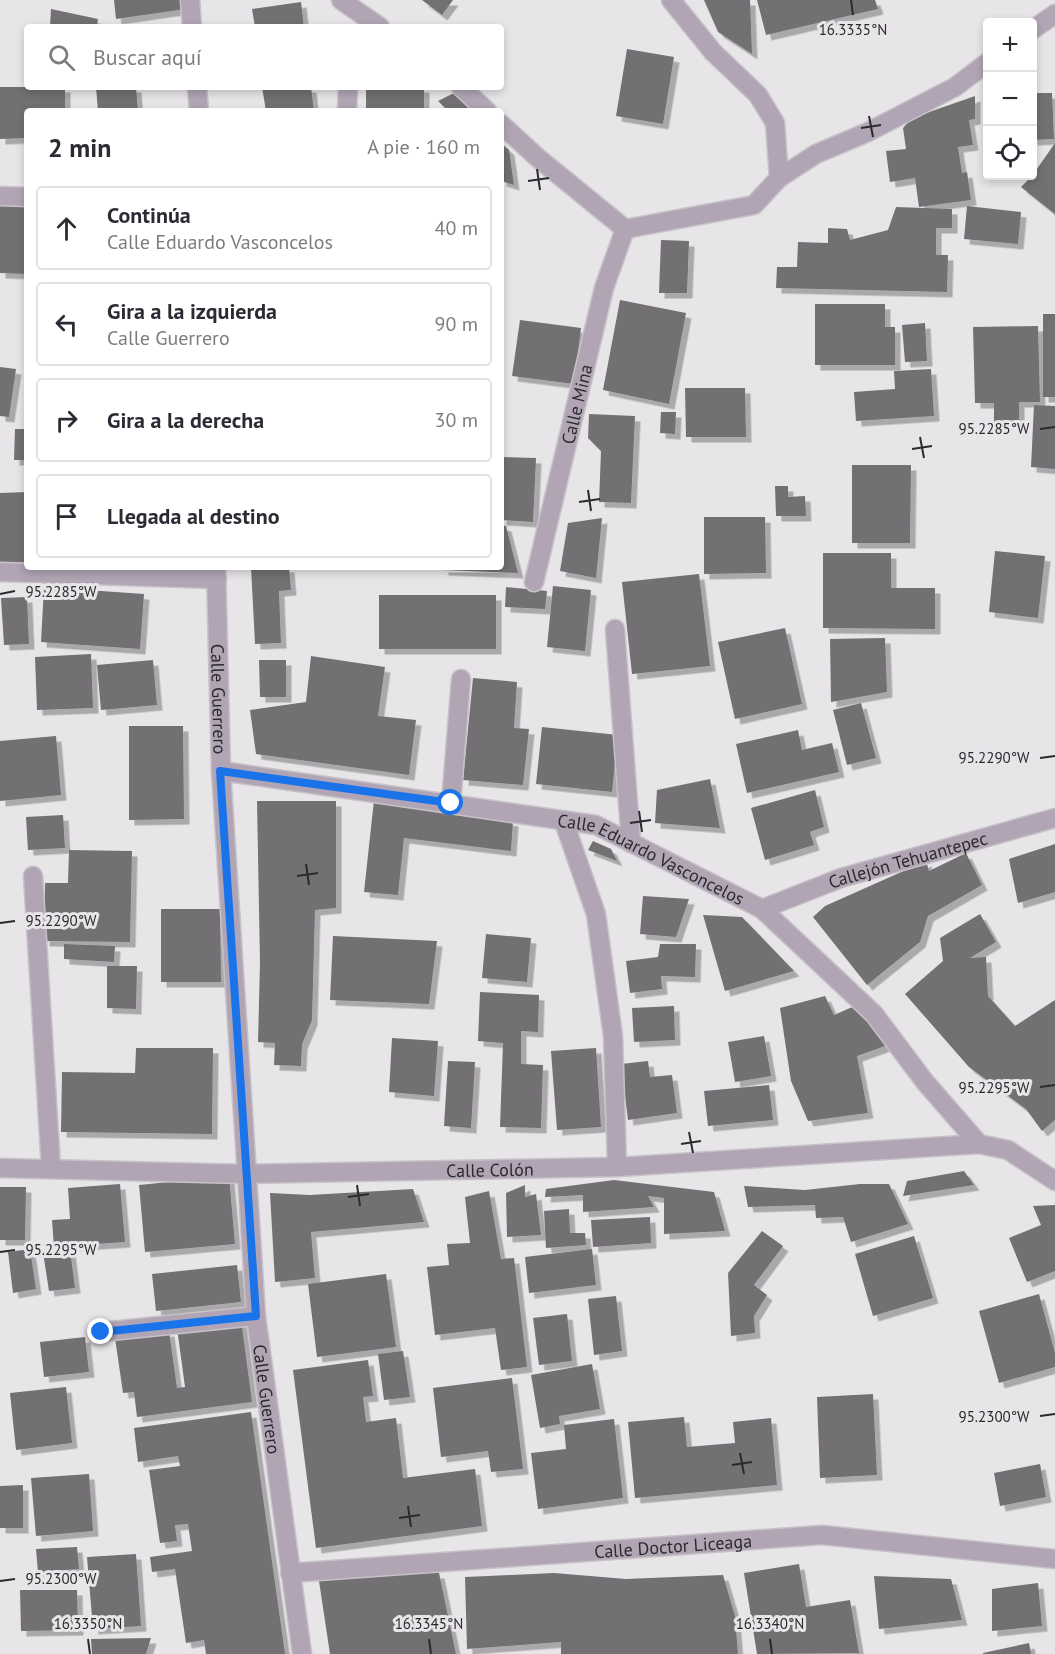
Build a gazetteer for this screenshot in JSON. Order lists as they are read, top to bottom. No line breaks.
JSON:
{"streets":{"street":["Calle Mina","Calle Guerrero","Callejón Tehuantepec","Calle Eduardo Vasconcelos","Calle Colón","Calle Doctor Liceaga"]},"crossings":[["Calle Guerrero","Calle Eduardo Vasconcelos"],["Calle Guerrero","Calle Colón"],["Calle Guerrero","Calle Doctor Liceaga"],["Callejón Tehuantepec","Calle Eduardo Vasconcelos"],["Calle Eduardo Vasconcelos","Calle Colón"]],"page":{"map_buttons":["+","−"],"search":"Buscar aquí","heading":["2 min","A pie · 160 m"],"list":[["Continúa","Calle Eduardo Vasconcelos","40 m"],["Gira a la izquierda","Calle Guerrero","90 m"],["Gira a la derecha","30 m"],"Llegada al destino"]},"coordinates":["16.3335°N","95.2285°W","95.2290°W","95.2295°W","95.2300°W","16.3350°N","16.3345°N","16.3340°N"]}
